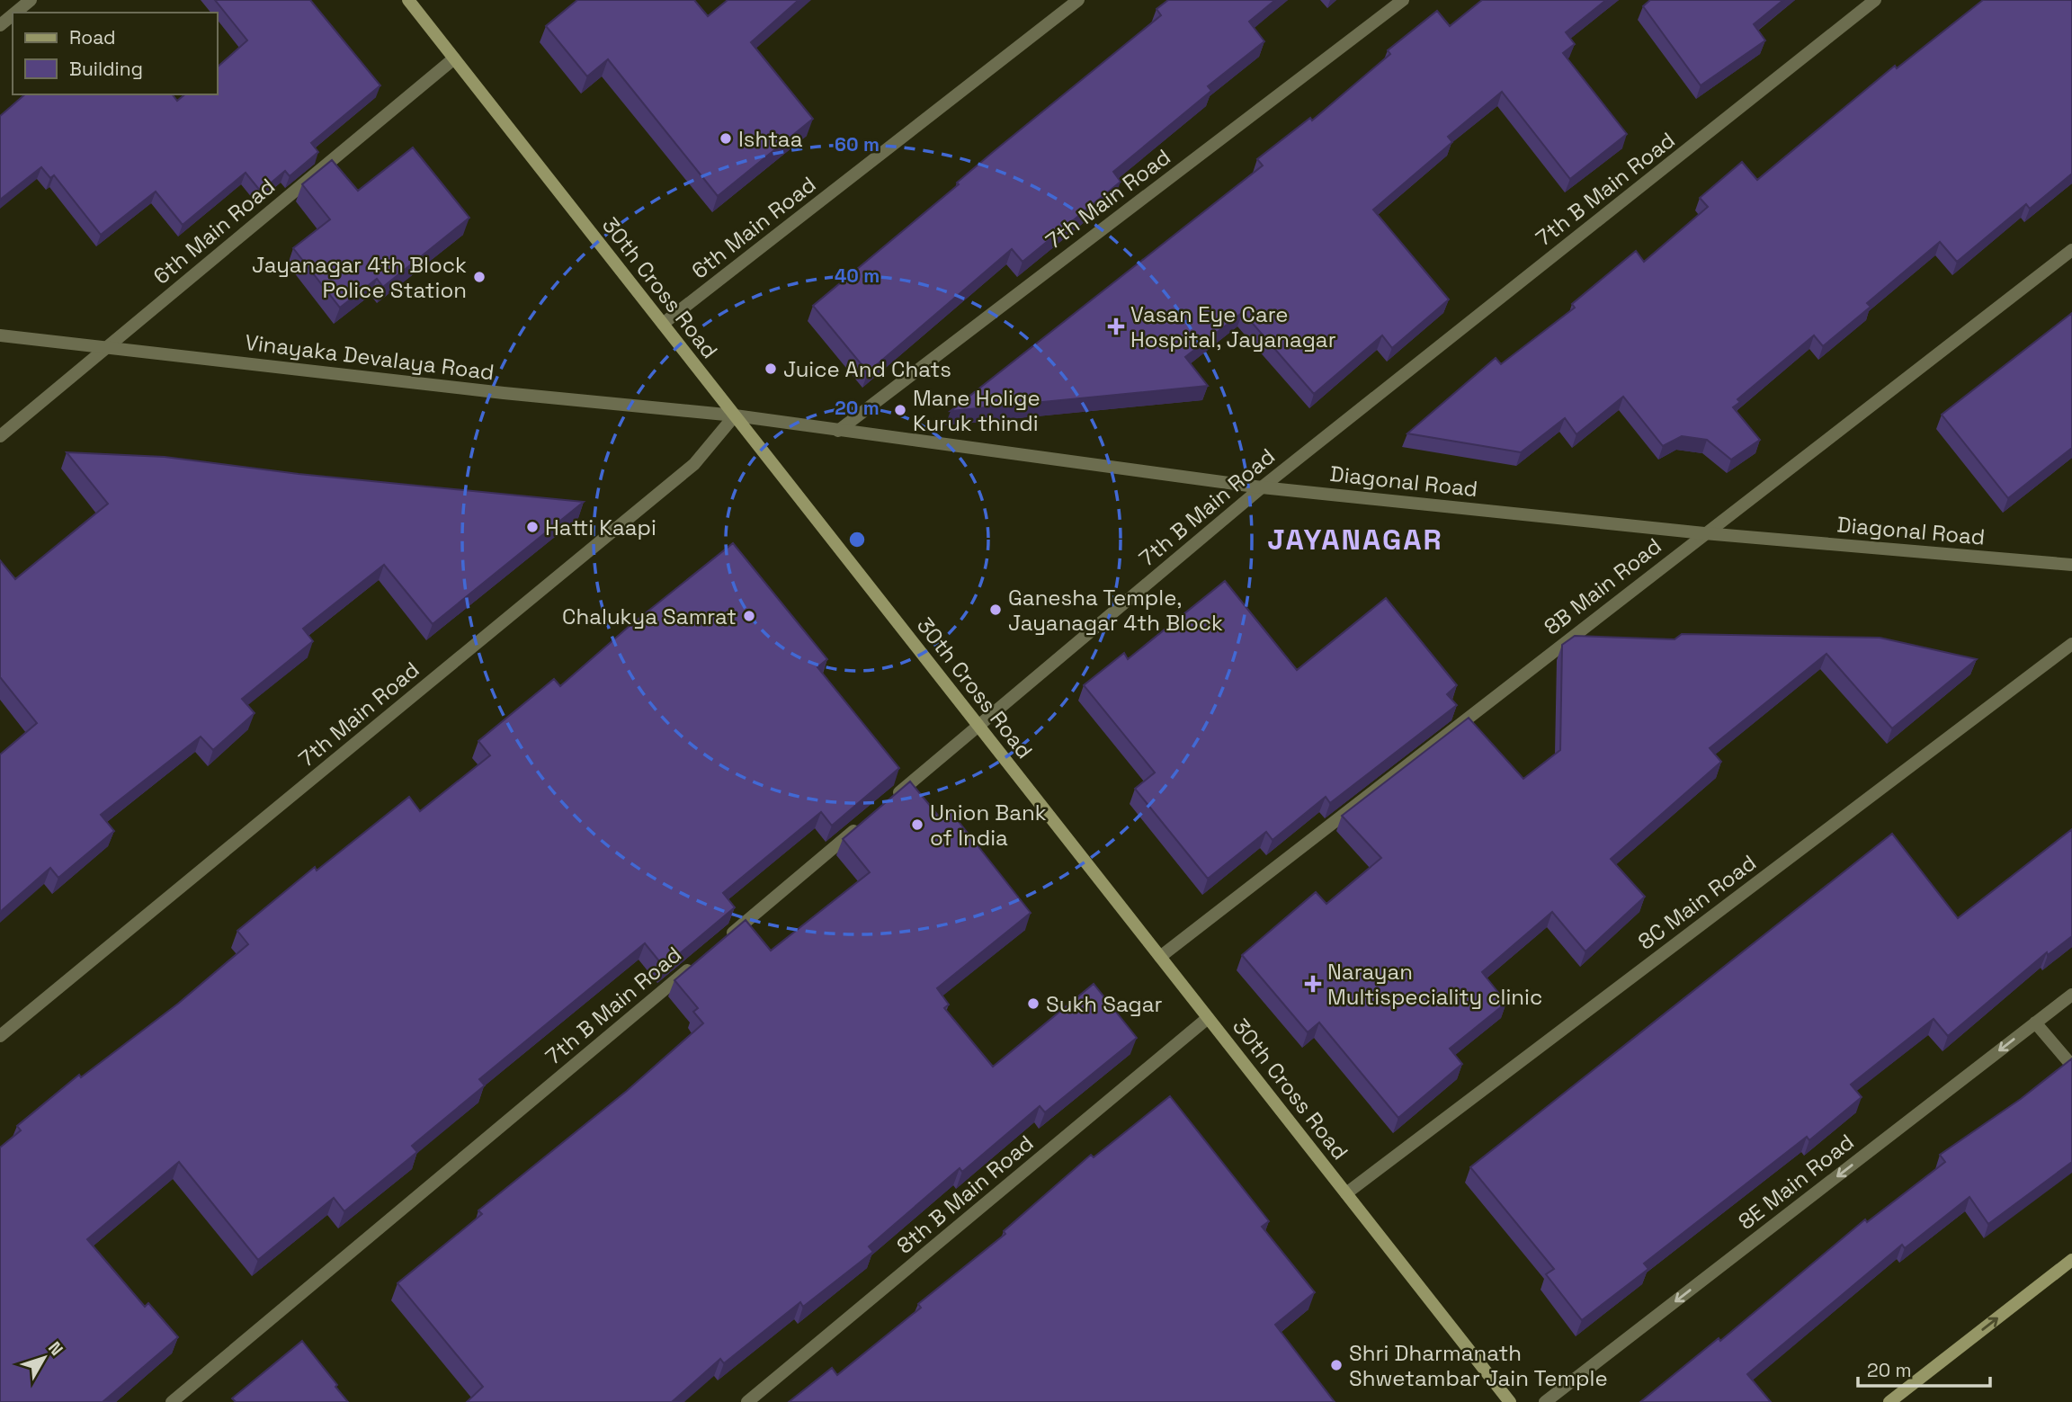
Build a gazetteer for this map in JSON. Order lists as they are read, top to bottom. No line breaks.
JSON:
{"streets":{"main road":["30th Cross Road"],"street":["7th B Main Road","7th Main Road","6th Main Road","Vinayaka Devalaya Road","Diagonal Road","8B Main Road","8C Main Road","8E Main Road","8th B Main Road"]},"crossings":[["7th B Main Road","30th Cross Road"],["7th B Main Road","Diagonal Road"],["7th Main Road","30th Cross Road"],["7th Main Road","Vinayaka Devalaya Road"],["7th Main Road","Diagonal Road"],["6th Main Road","30th Cross Road"],["6th Main Road","Vinayaka Devalaya Road"],["30th Cross Road","Vinayaka Devalaya Road"],["30th Cross Road","Diagonal Road"],["30th Cross Road","8B Main Road"],["30th Cross Road","8C Main Road"],["30th Cross Road","8th B Main Road"],["Vinayaka Devalaya Road","Diagonal Road"],["Diagonal Road","8B Main Road"]],"one_way":["8E Main Road"],"districts":["JAYANAGAR"],"places":{"other":["Ishtaa","Jayanagar 4th Block Police Station","Juice And Chats","Mane Holige Kuruk thindi","Hatti Kaapi","Ganesha Temple, Jayanagar 4th Block","Chalukya Samrat","Union Bank of India","Sukh Sagar","Shri Dharmanath Shwetambar Jain Temple"],"health":["Vasan Eye Care Hospital, Jayanagar","Narayan Multispeciality clinic"]},"legend":["Road","Building"],"scale_bar":"20 m","north":"top right","rings":["60 m","40 m","20 m"]}
